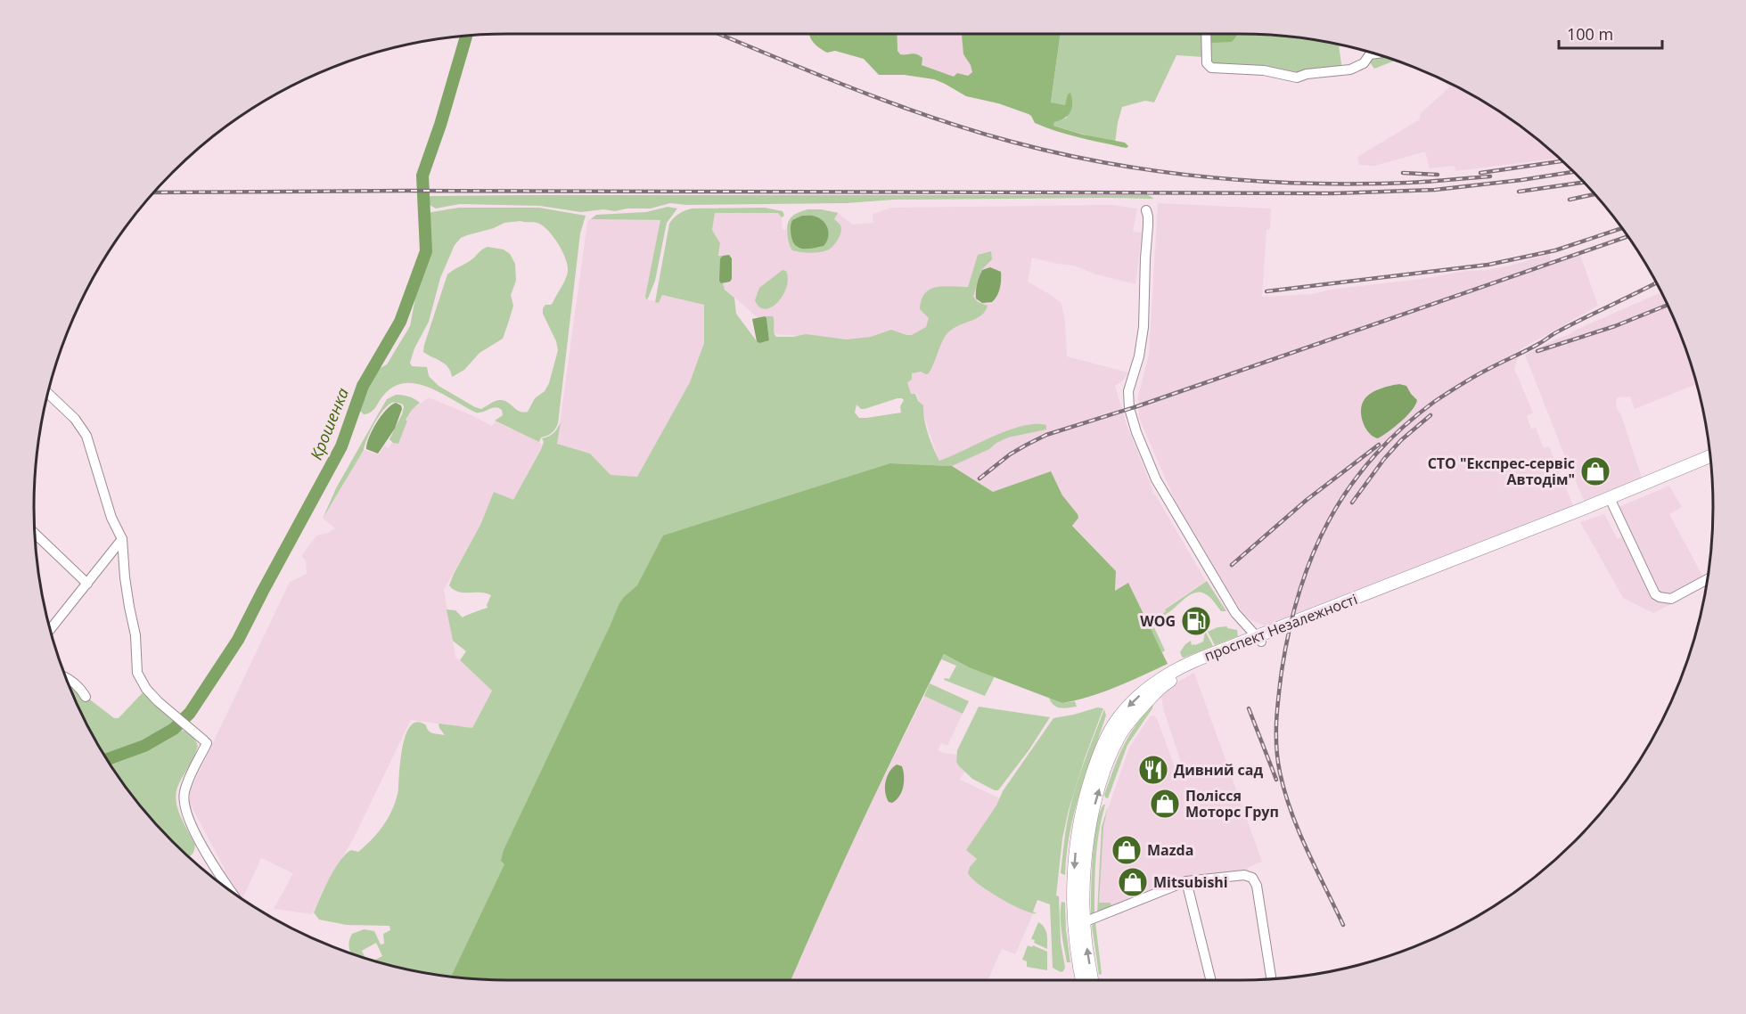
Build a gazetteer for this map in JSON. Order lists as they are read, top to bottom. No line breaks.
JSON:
{"streets":{"main road":["проспект Незалежності"]},"water":["Крошенка"],"places":{"shop":["СТО \"Експрес-сервіс Автодім\"","Полісся Моторс Груп","Mazda","Mitsubishi"],"fuel station":["WOG"],"restaurant":["Дивний сад"]},"scale_bar":"100 m"}
